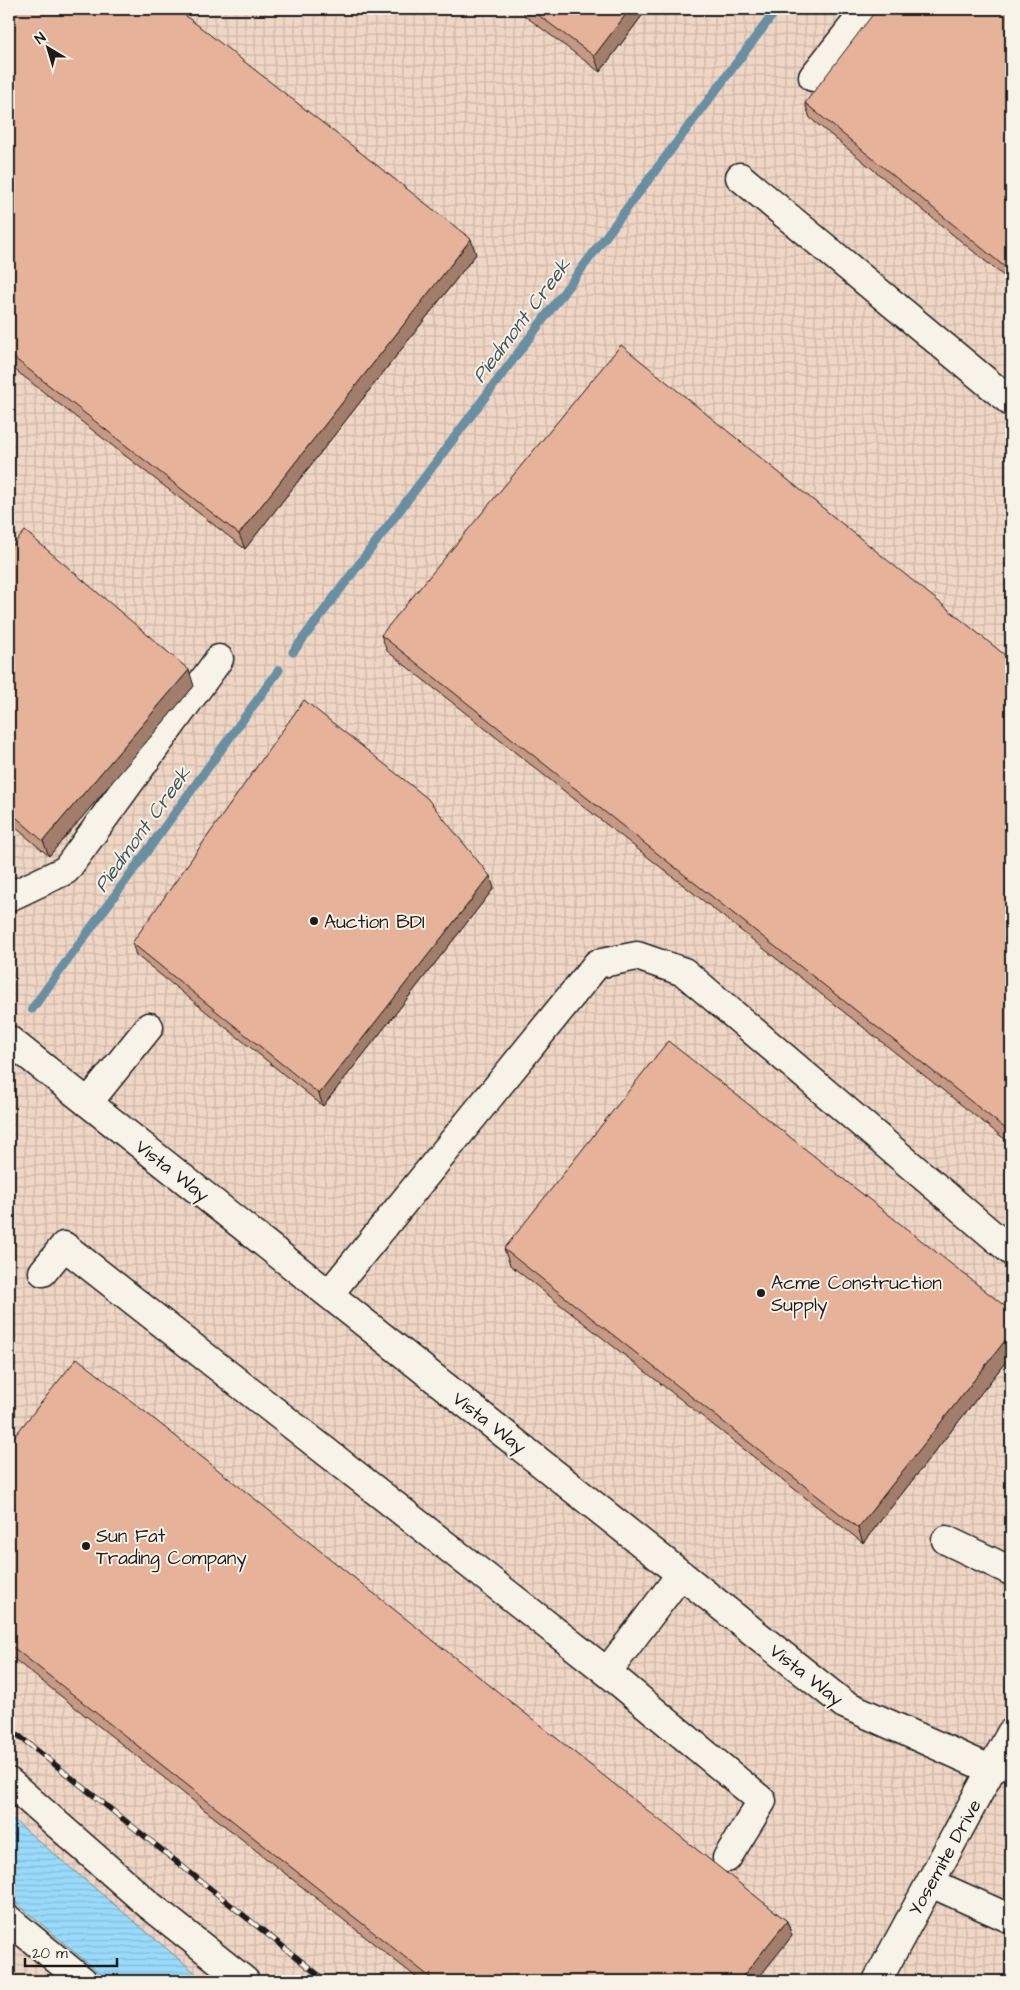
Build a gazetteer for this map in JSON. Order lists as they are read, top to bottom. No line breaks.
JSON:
{"streets":{"street":["Vista Way","Yosemite Drive"]},"crossings":[["Vista Way","Yosemite Drive"]],"water":["Piedmont Creek"],"places":["Auction BDI","Acme Construction Supply","Sun Fat Trading Company"],"scale_bar":"20 m","north":"top left"}
